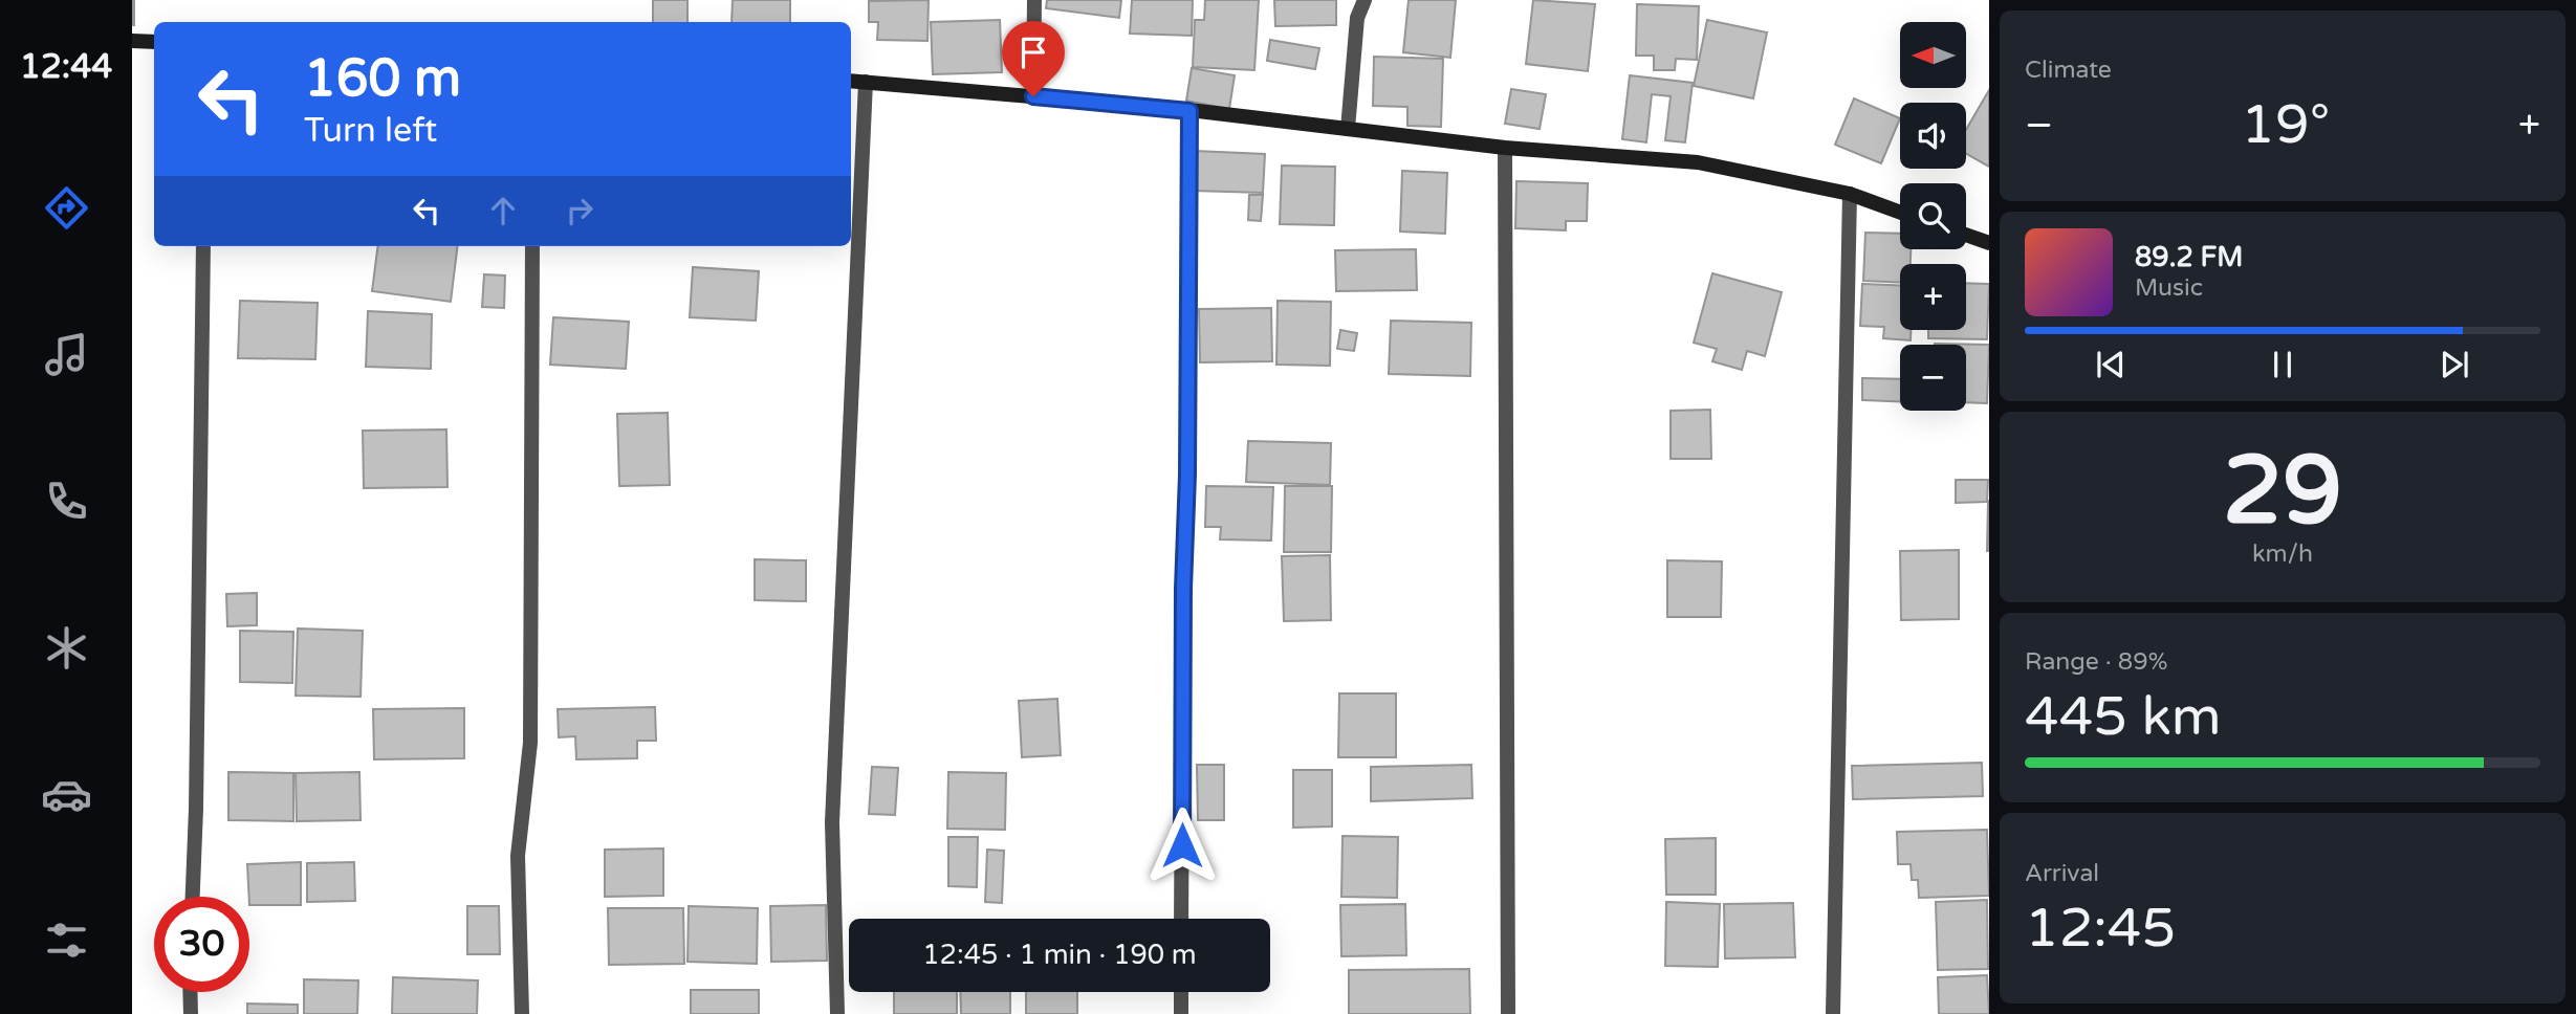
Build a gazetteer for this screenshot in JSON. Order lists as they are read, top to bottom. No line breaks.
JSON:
{"north":"left","page":{"tabs":"12:44","tile":["Climate",["29","km/h"],["Range · 89%","445 km"],["Arrival","12:45"]],"map_buttons":["+","−"],"turn":["160 m","Turn left"],"heat":["−","19°","+"],"song":["89.2 FM","Music"],"limit":"30","trip":"12:45 · 1 min · 190 m"}}
